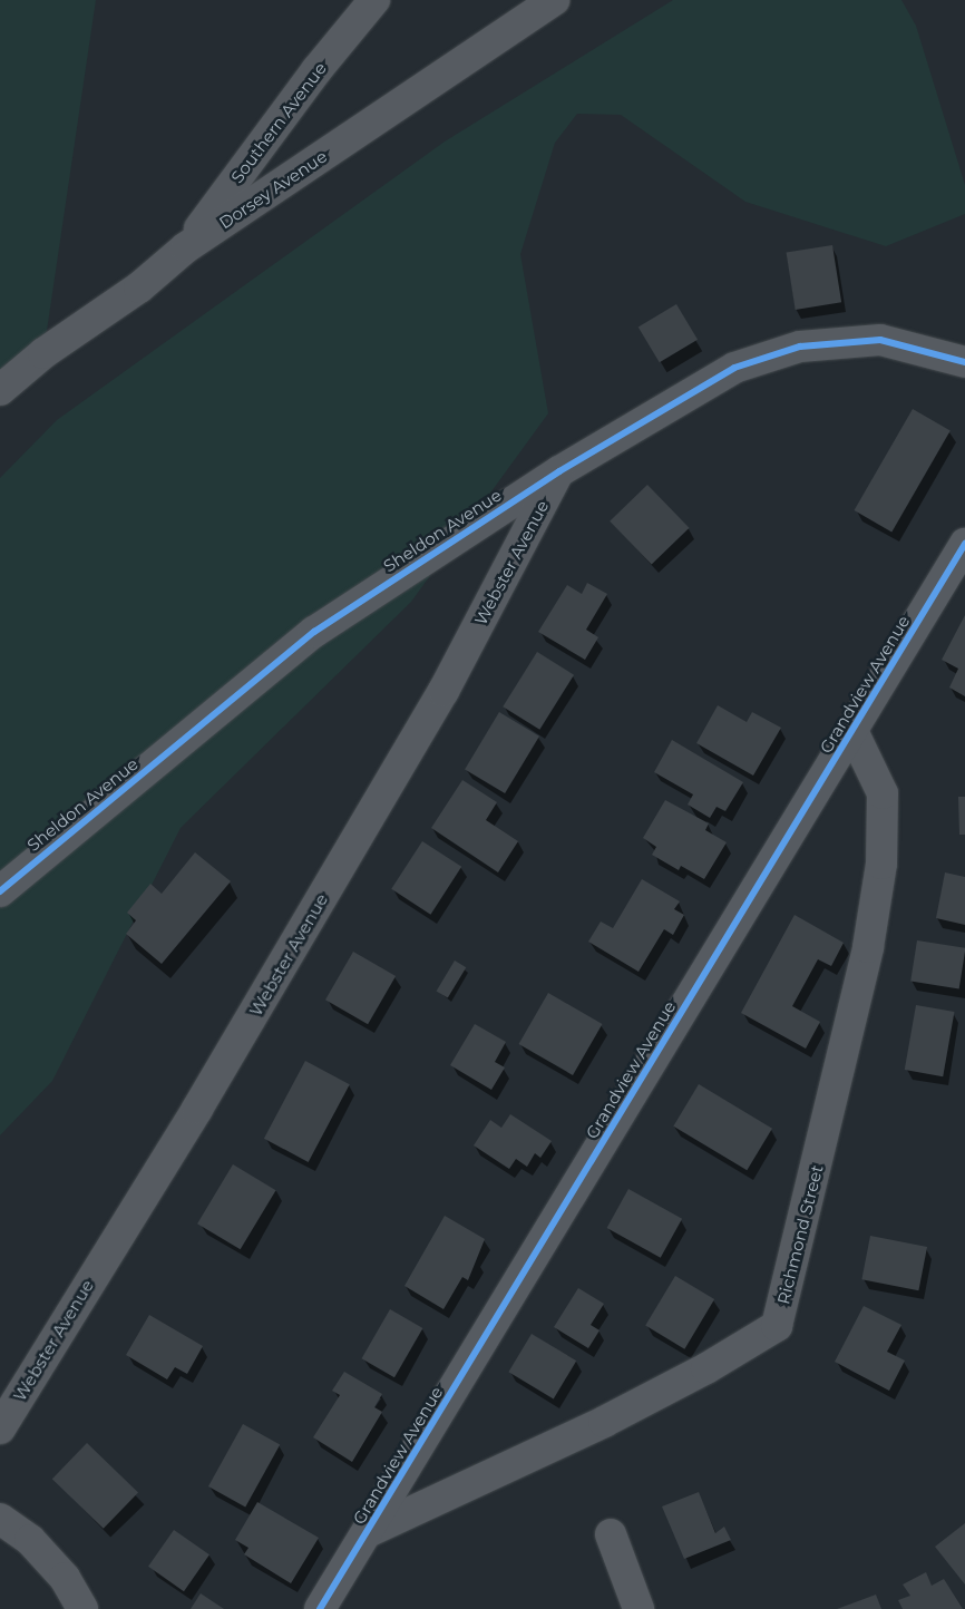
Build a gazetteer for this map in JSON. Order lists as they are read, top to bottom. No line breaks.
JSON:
{"streets":{"street":["Southern Avenue","Dorsey Avenue","Sheldon Avenue","Webster Avenue","Grandview Avenue","Richmond Street"]},"crossings":[["Southern Avenue","Dorsey Avenue"],["Sheldon Avenue","Webster Avenue"],["Grandview Avenue","Richmond Street"]]}
